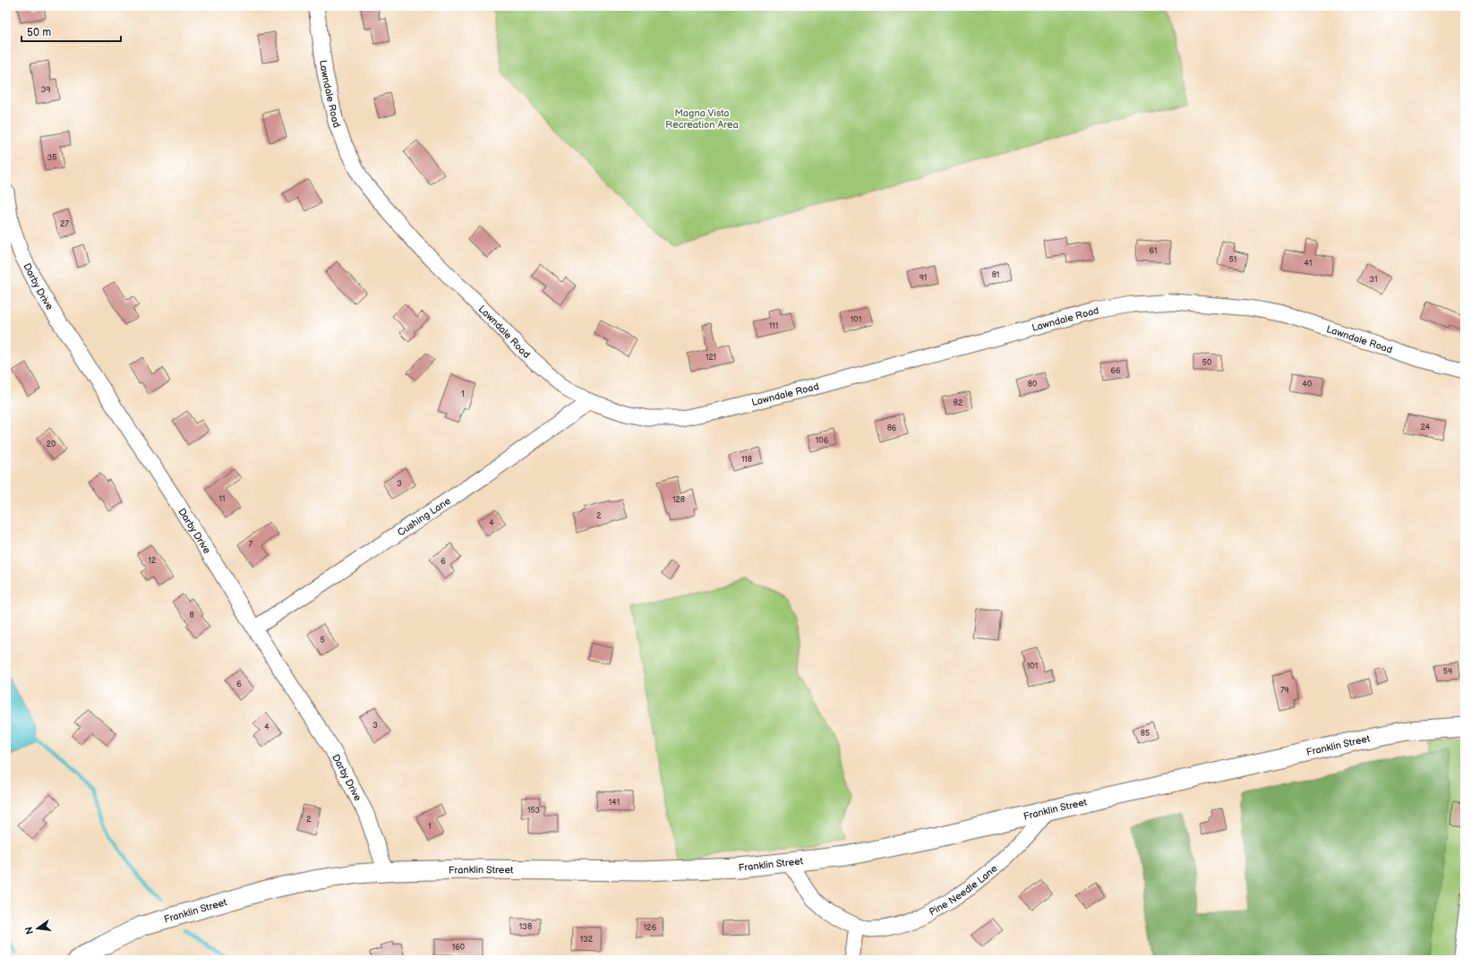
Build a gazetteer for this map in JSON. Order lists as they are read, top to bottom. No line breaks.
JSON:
{"streets":{"street":["Lawndale Road","Darby Drive","Cushing Lane","Franklin Street","Pine Needle Lane"]},"crossings":[["Lawndale Road","Cushing Lane"],["Darby Drive","Cushing Lane"],["Darby Drive","Franklin Street"],["Franklin Street","Pine Needle Lane"]],"parks":["Magna Vista Recreation Area"],"house_numbers":["39","35","27","61","51","41","81","91","31","101","111","121","50","66","80","40","1","82","24","86","106","20","118","3","11","128","2","4","7","12","6","8","5","101","59","6","79","3","4","85","141","153","2","1","138","126","132","160"],"scale_bar":"50 m","north":"left"}
